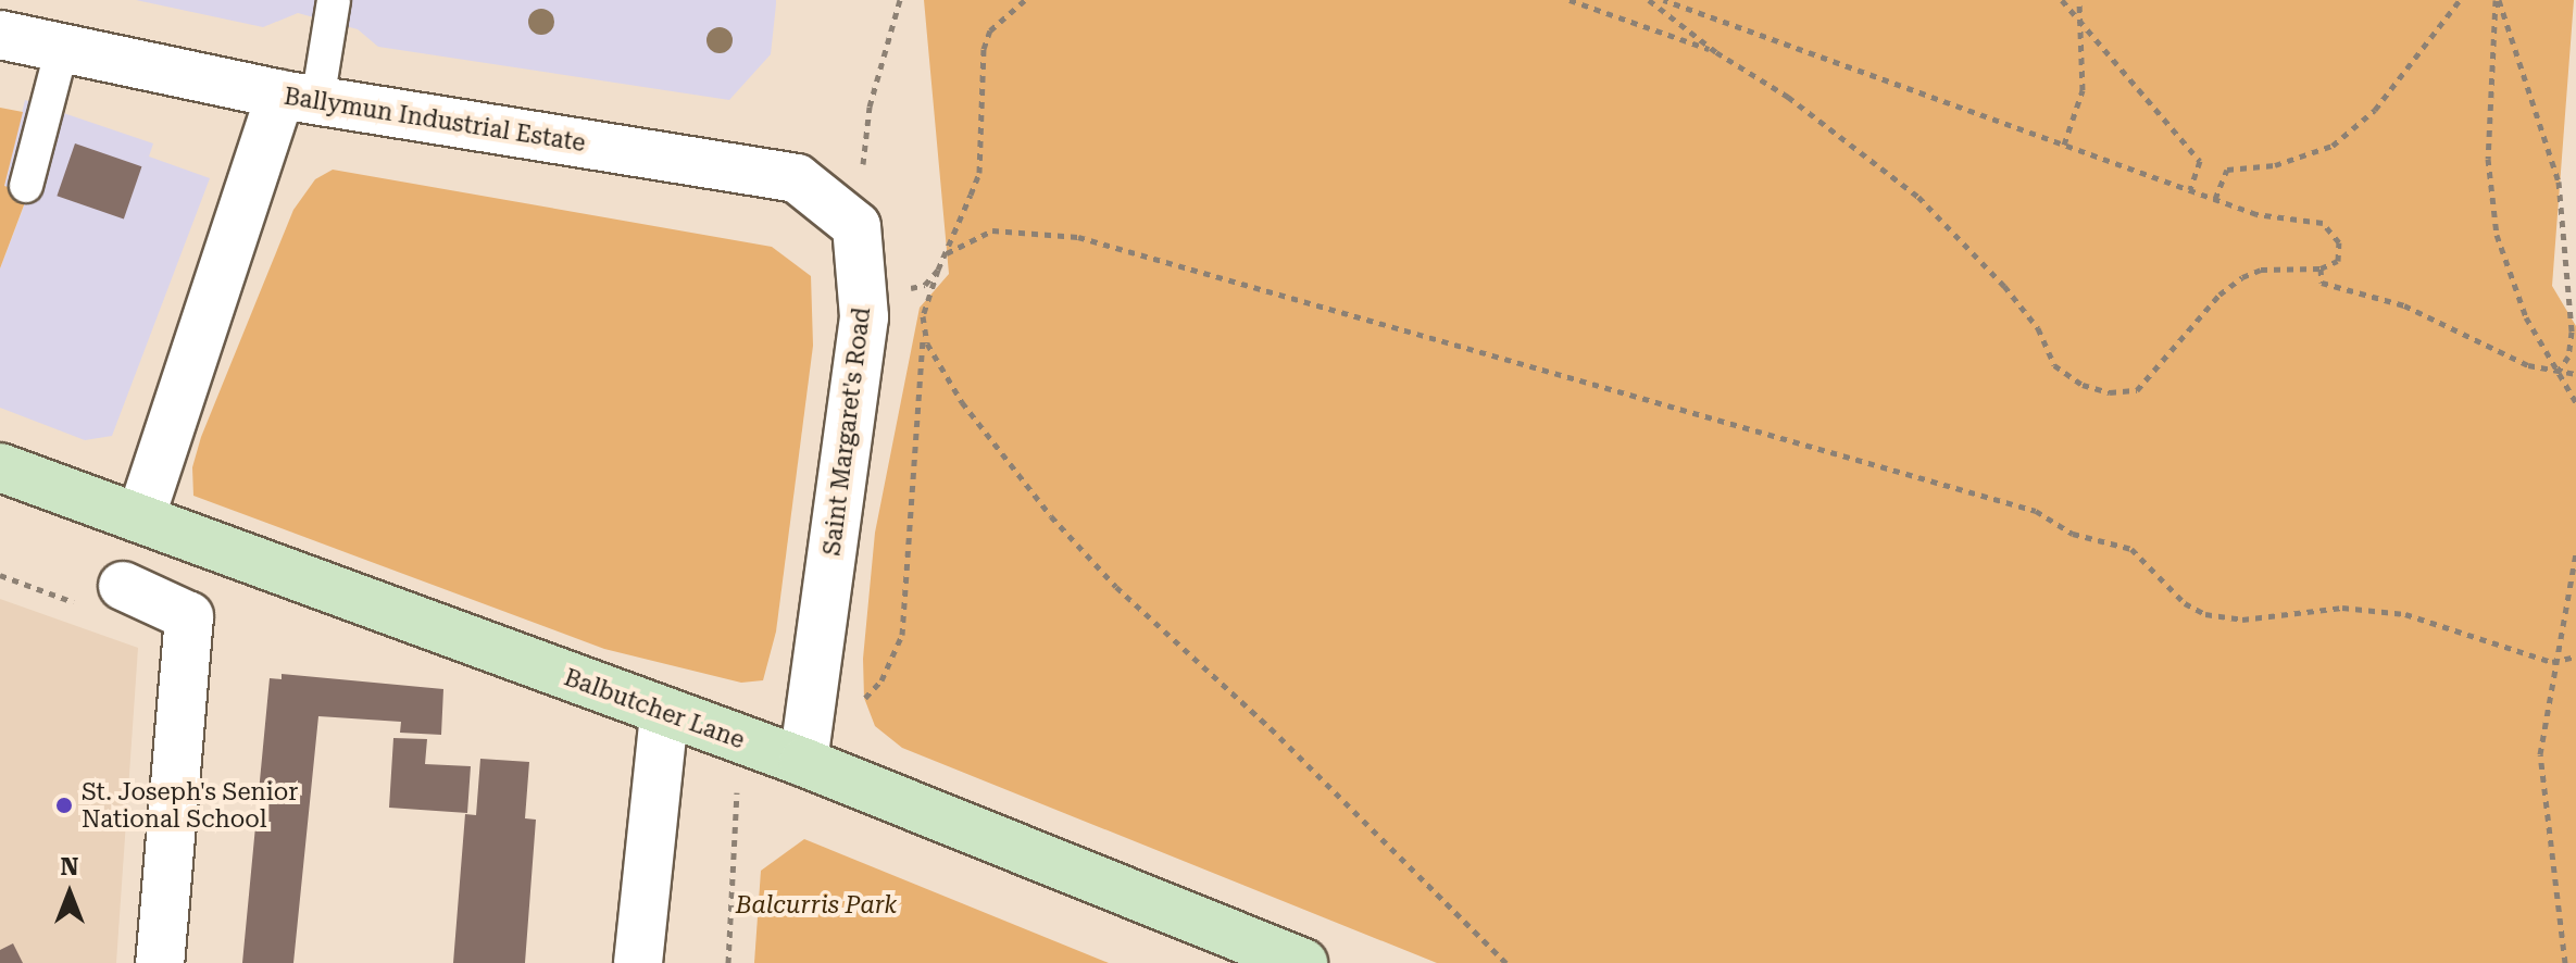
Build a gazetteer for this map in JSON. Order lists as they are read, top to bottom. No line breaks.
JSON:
{"streets":{"street":["Ballymun Industrial Estate","Saint Margaret's Road","Balbutcher Lane"]},"crossings":[["Ballymun Industrial Estate","Saint Margaret's Road"],["Saint Margaret's Road","Balbutcher Lane"]],"parks":["Balcurris Park"],"places":["St. Joseph's Senior National School"],"north":"top"}
